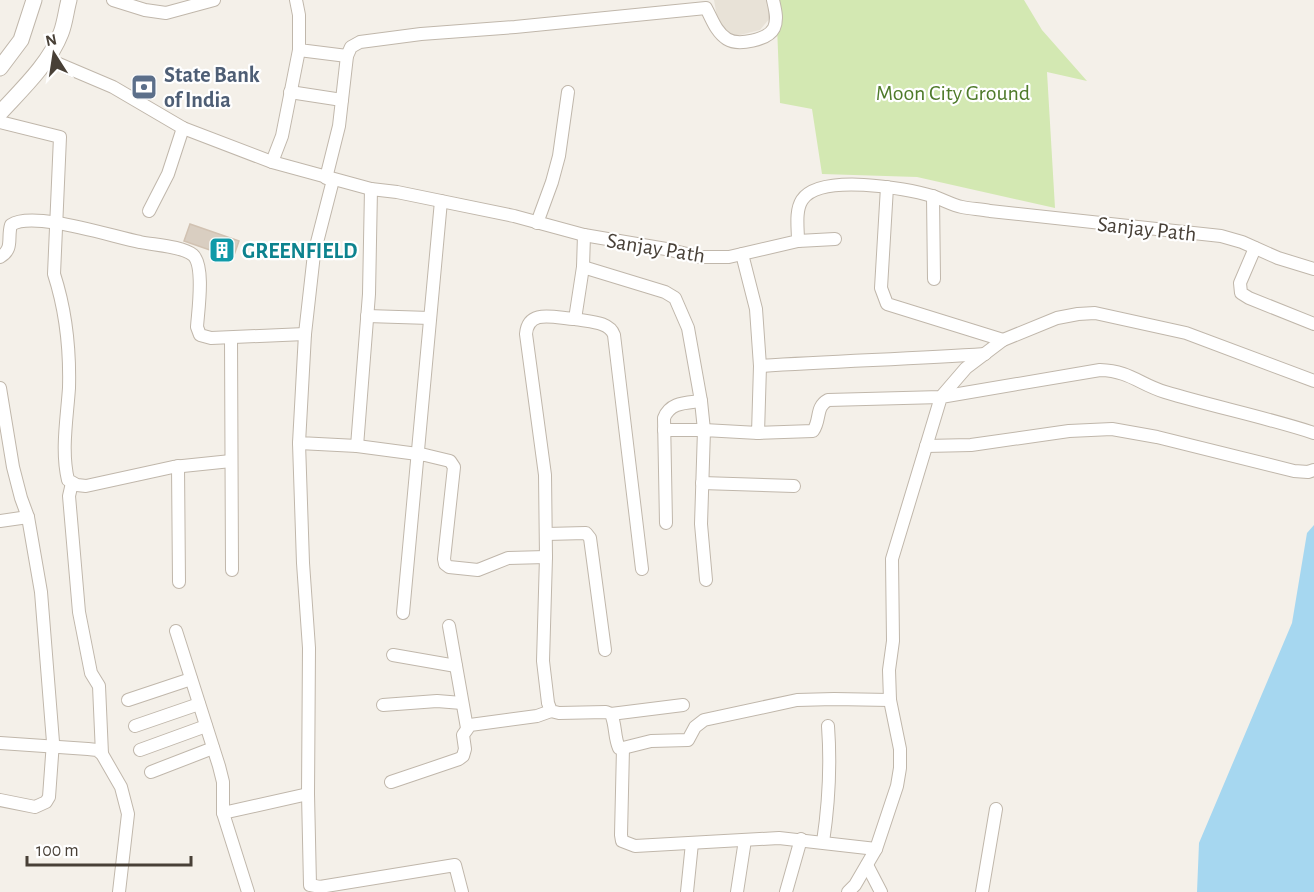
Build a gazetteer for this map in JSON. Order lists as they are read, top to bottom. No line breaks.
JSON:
{"streets":{"street":["Sanjay Path"]},"parks":["Moon City Ground"],"places":{"bank":["State Bank of India"],"building":["GREENFIELD"]},"scale_bar":"100 m","north":"top"}
